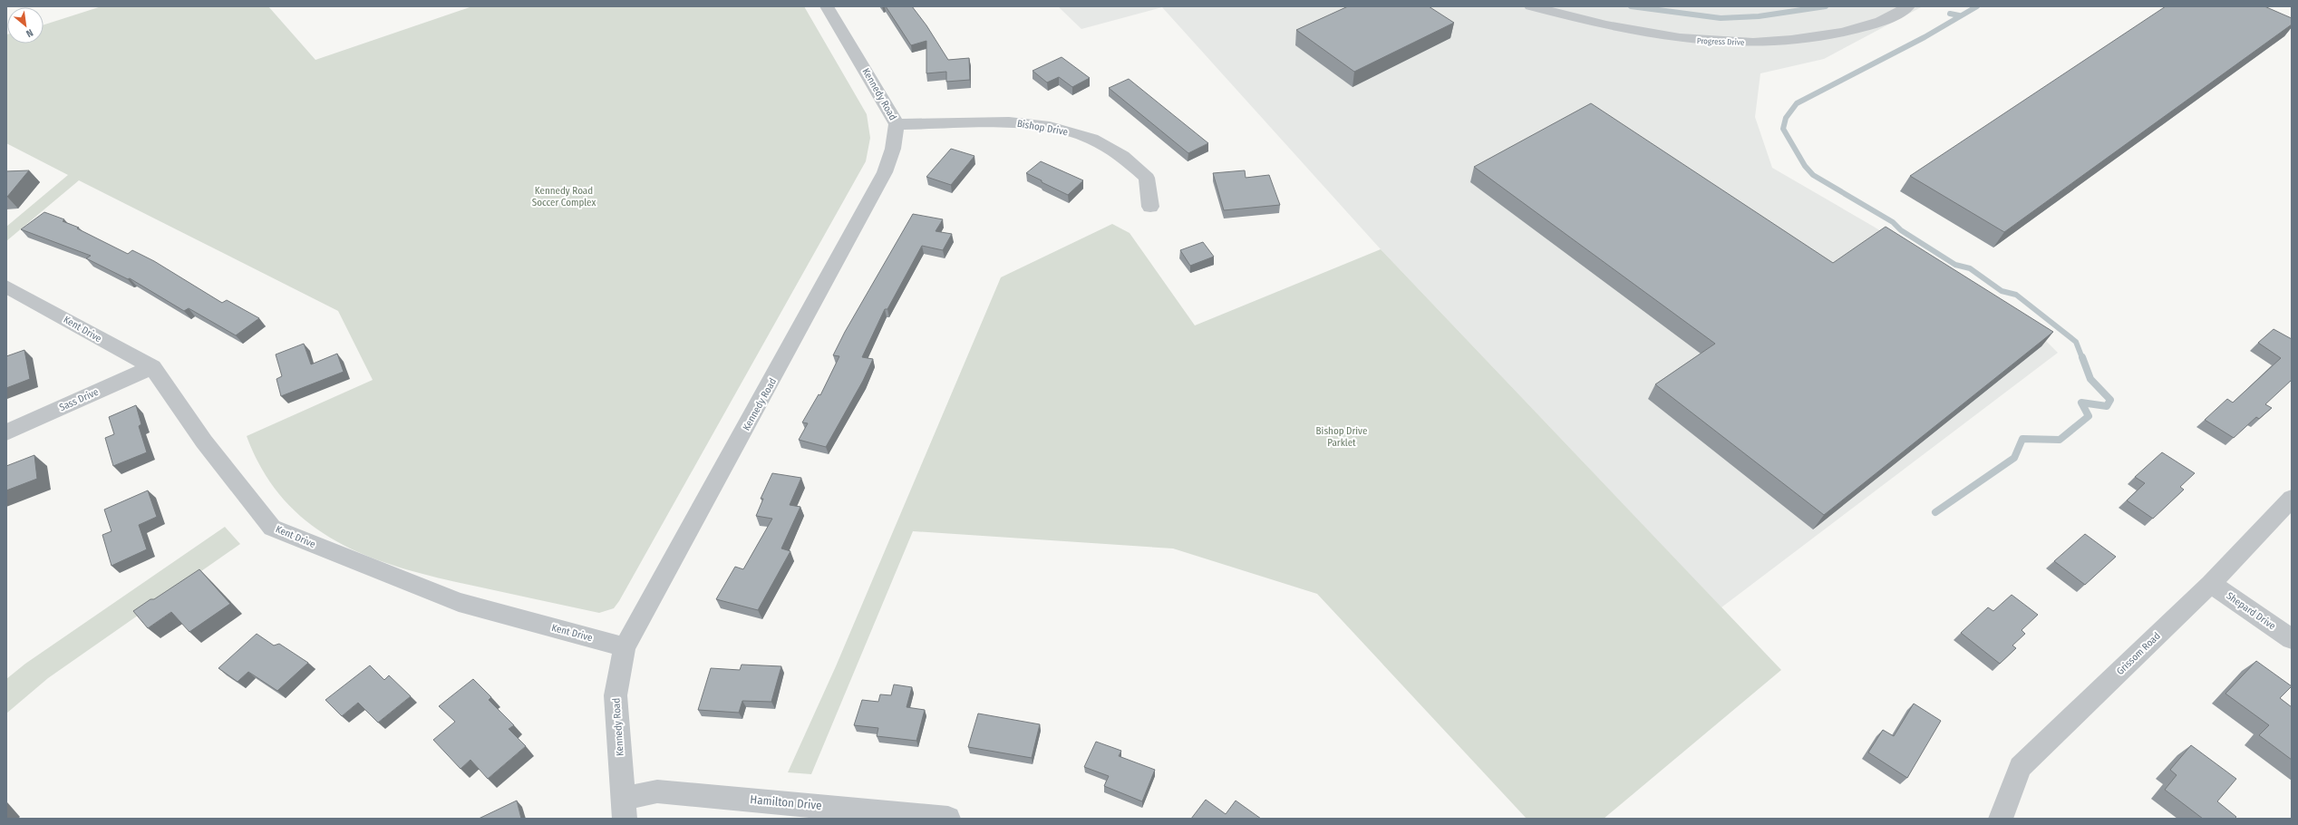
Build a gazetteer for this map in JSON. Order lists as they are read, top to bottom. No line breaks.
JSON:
{"streets":{"street":["Progress Drive","Kennedy Road","Bishop Drive","Kent Drive","Sass Drive","Shepard Drive","Grissom Road","Hamilton Drive"]},"crossings":[["Kennedy Road","Bishop Drive"],["Kennedy Road","Kent Drive"],["Kennedy Road","Hamilton Drive"],["Kent Drive","Sass Drive"],["Shepard Drive","Grissom Road"]],"parks":["Kennedy Road Soccer Complex","Bishop Drive Parklet"],"north":"bottom right"}
